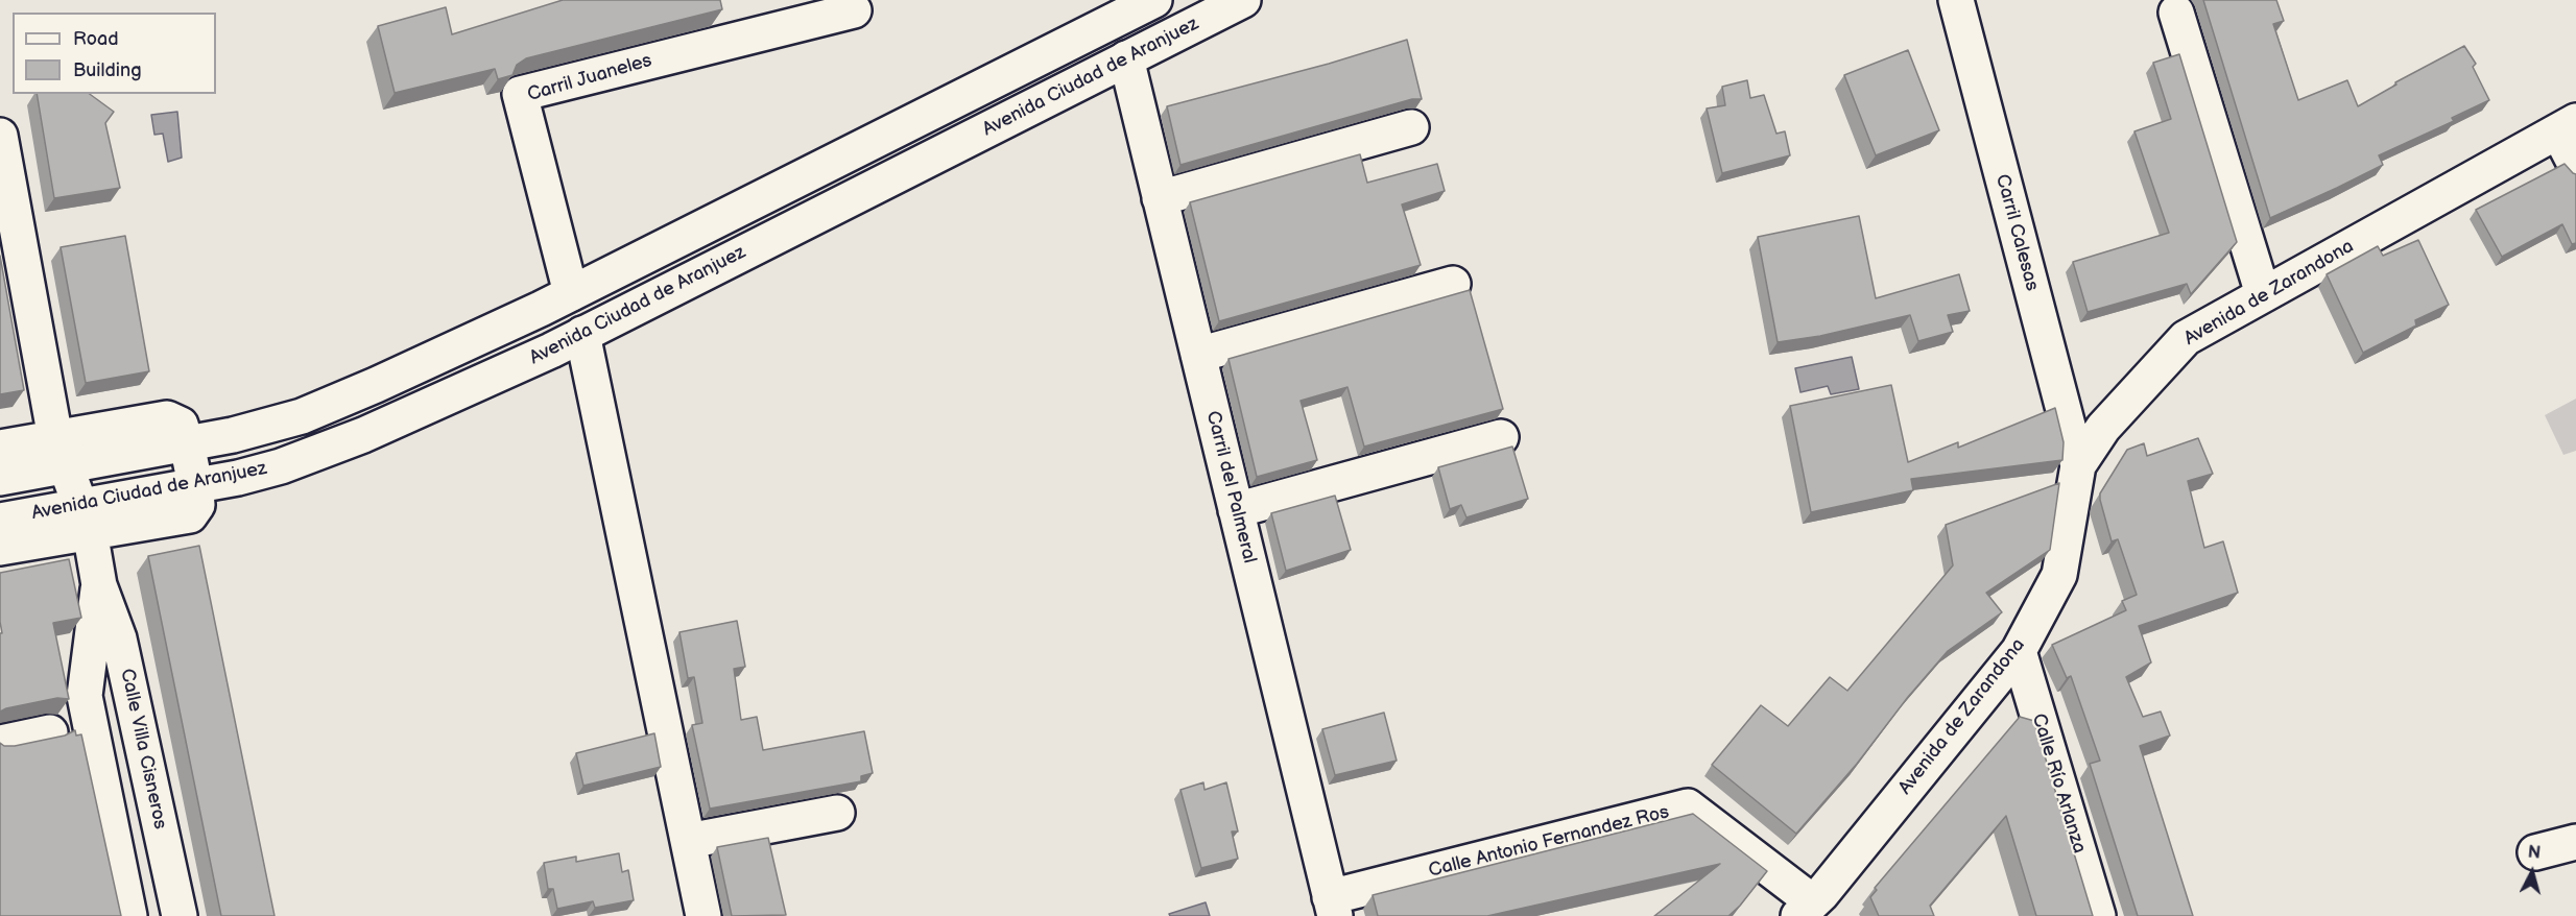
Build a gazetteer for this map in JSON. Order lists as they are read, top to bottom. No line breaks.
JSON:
{"streets":{"street":["Avenida Ciudad de Aranjuez","Carril Juaneles","Carril Calesas","Avenida de Zarandona","Carril del Palmeral","Calle Villa Cisneros","Calle Río Arlanza","Calle Antonio Fernandez Ros"]},"crossings":[["Avenida Ciudad de Aranjuez","Carril Juaneles"],["Avenida Ciudad de Aranjuez","Carril del Palmeral"],["Avenida Ciudad de Aranjuez","Calle Villa Cisneros"],["Carril Calesas","Avenida de Zarandona"],["Avenida de Zarandona","Calle Río Arlanza"],["Avenida de Zarandona","Calle Antonio Fernandez Ros"],["Carril del Palmeral","Calle Antonio Fernandez Ros"]],"legend":["Road","Building"],"north":"top"}
